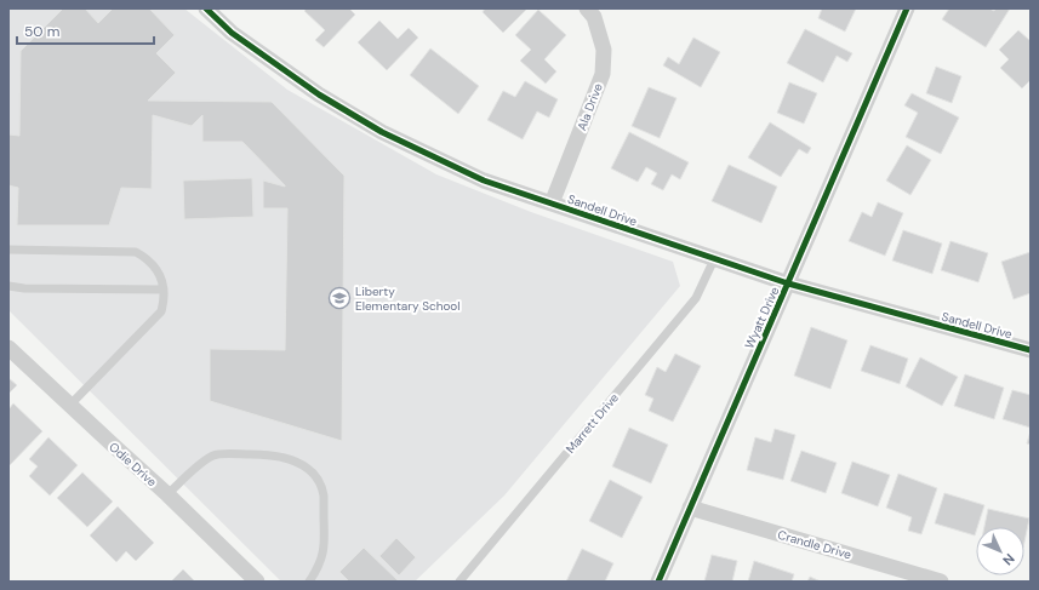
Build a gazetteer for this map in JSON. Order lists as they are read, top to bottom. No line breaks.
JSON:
{"streets":{"street":["Ala Drive","Sandell Drive","Wyatt Drive","Odie Drive","Crandle Drive"],"lane":["Marrett Drive"]},"crossings":[["Ala Drive","Sandell Drive"],["Sandell Drive","Wyatt Drive"],["Sandell Drive","Marrett Drive"],["Wyatt Drive","Crandle Drive"]],"places":{"school or university":["Liberty Elementary School"]},"scale_bar":"50 m","north":"bottom right"}
